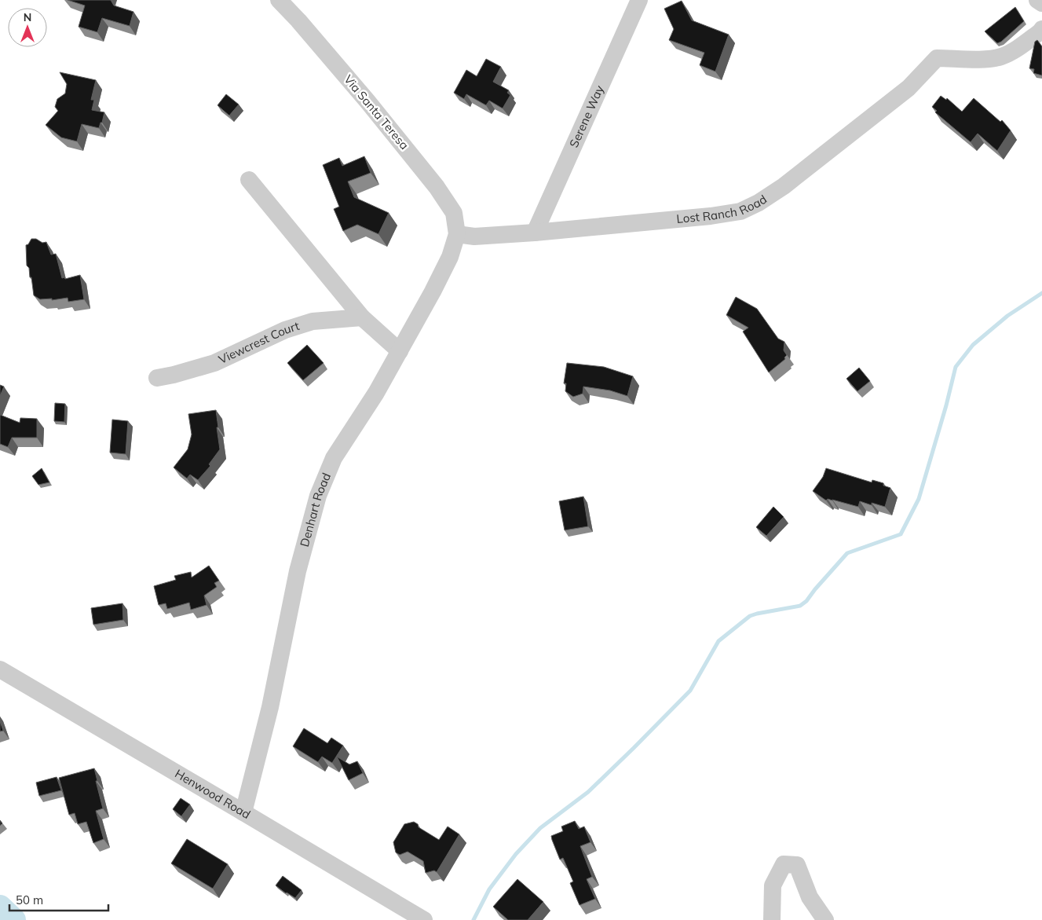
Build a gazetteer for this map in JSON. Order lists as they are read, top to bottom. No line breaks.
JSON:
{"streets":{"street":["Via Santa Teresa","Serene Way","Lost Ranch Road","Viewcrest Court","Denhart Road","Henwood Road"]},"crossings":[["Via Santa Teresa","Lost Ranch Road"],["Via Santa Teresa","Denhart Road"],["Serene Way","Lost Ranch Road"],["Lost Ranch Road","Denhart Road"],["Denhart Road","Henwood Road"]],"scale_bar":"50 m","north":"top"}
